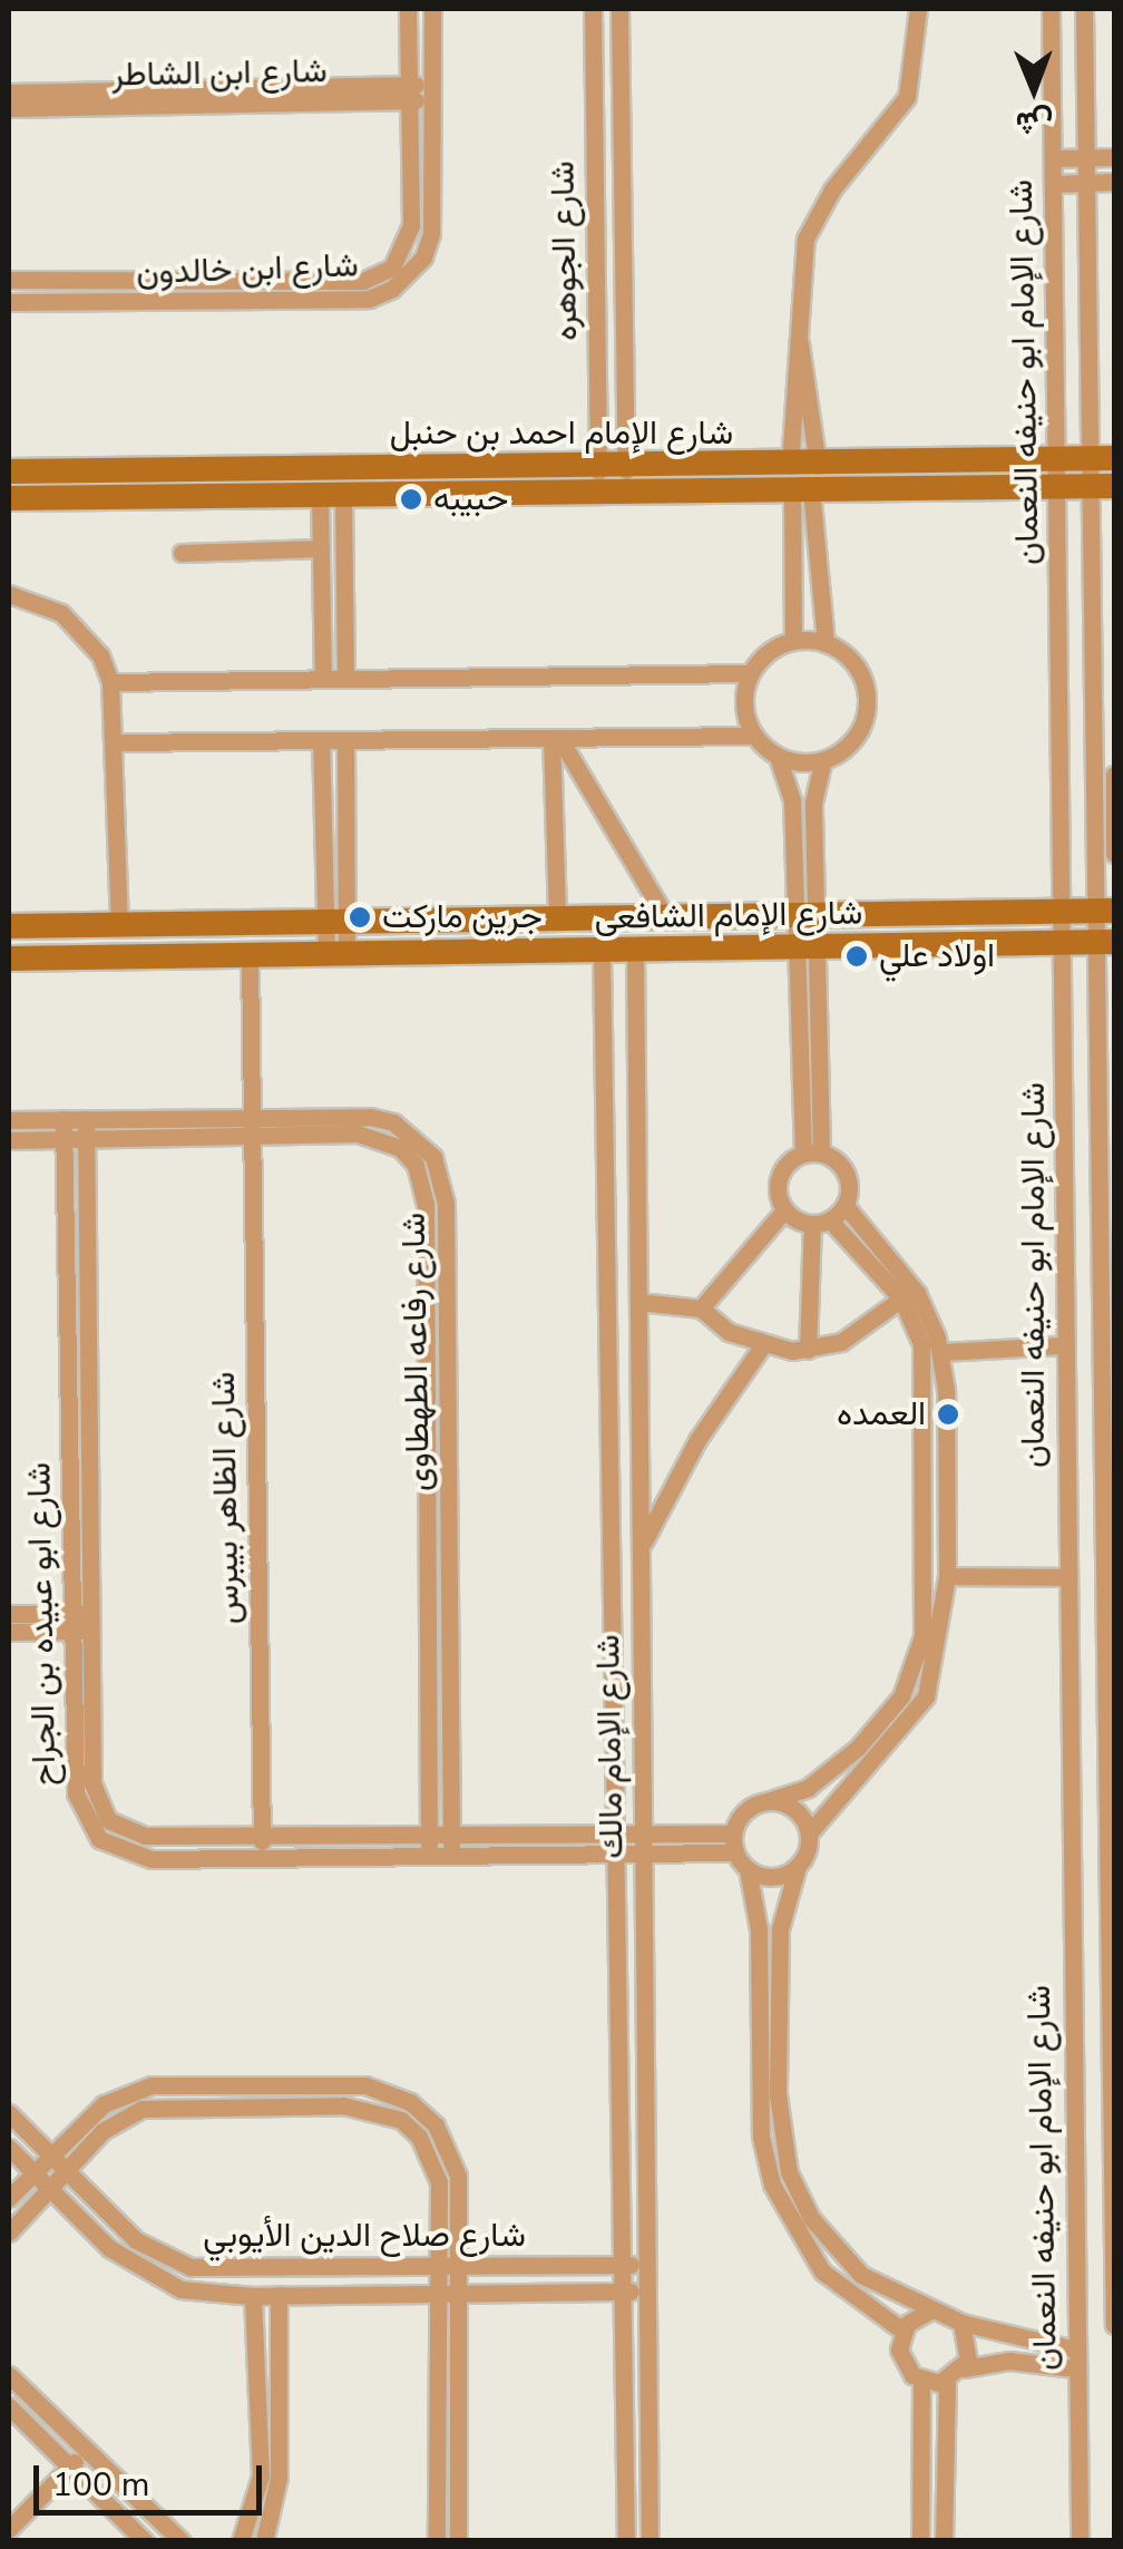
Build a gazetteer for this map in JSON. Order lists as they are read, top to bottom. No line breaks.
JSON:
{"streets":{"street":["شارع ابن الشاطر","شارع الجوهره","شارع ابن خالدون","شارع الإمام ابو حنيفه النعمان","شارع الإمام احمد بن حنبل","شارع الإمام الشافعى","شارع رفاعه الطهطاوى","شارع الظاهر بيبرس","شارع ابو عبيده بن الجراح","شارع الإمام مالك","شارع صلاح الدين الأيوبي"]},"crossings":[["شارع ابن الشاطر","شارع ابن خالدون"],["شارع الجوهره","شارع الإمام احمد بن حنبل"],["شارع الإمام ابو حنيفه النعمان","شارع الإمام احمد بن حنبل"],["شارع الإمام ابو حنيفه النعمان","شارع الإمام الشافعى"],["شارع الإمام الشافعى","شارع الظاهر بيبرس"],["شارع الإمام الشافعى","شارع الإمام مالك"],["شارع رفاعه الطهطاوى","شارع الظاهر بيبرس"],["شارع رفاعه الطهطاوى","شارع ابو عبيده بن الجراح"],["شارع الظاهر بيبرس","شارع ابو عبيده بن الجراح"],["شارع ابو عبيده بن الجراح","شارع الإمام مالك"],["شارع الإمام مالك","شارع صلاح الدين الأيوبي"]],"places":["حبيبه","جرين ماركت","اولاد علي","العمده"],"scale_bar":"100 m","north":"bottom"}
